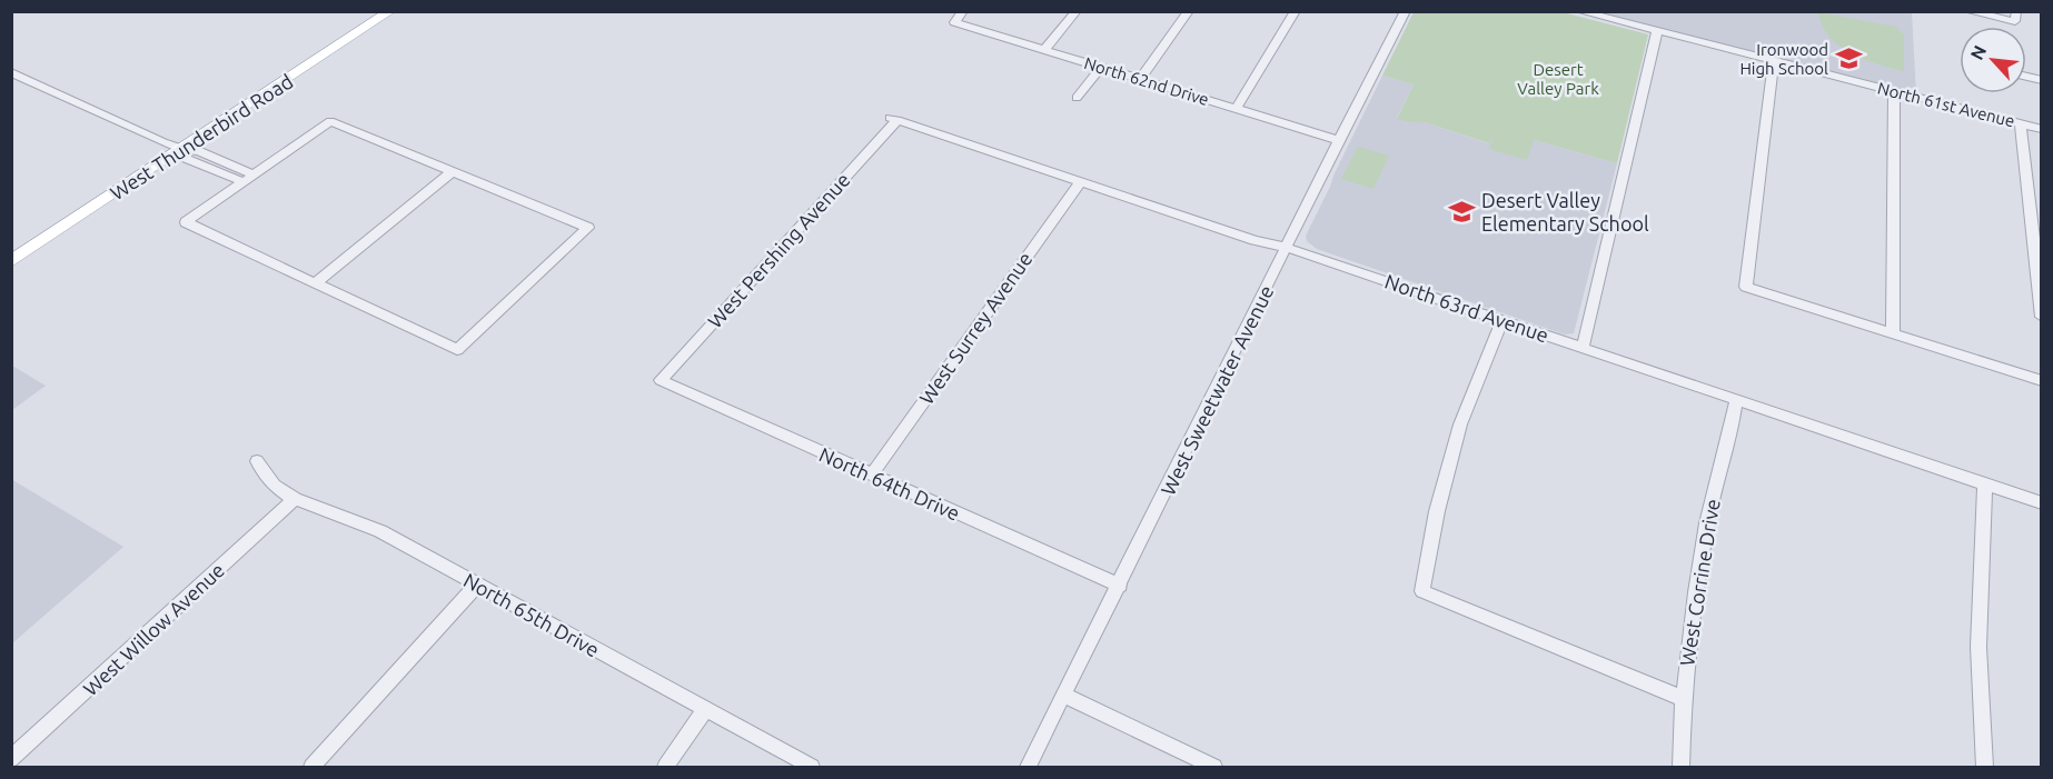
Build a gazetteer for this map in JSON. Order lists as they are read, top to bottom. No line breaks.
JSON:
{"streets":{"main road":["West Thunderbird Road"],"street":["North 62nd Drive","North 61st Avenue","West Pershing Avenue","North 63rd Avenue","West Surrey Avenue","West Sweetwater Avenue","North 64th Drive","West Corrine Drive","North 65th Drive","West Willow Avenue"]},"crossings":[["North 62nd Drive","West Sweetwater Avenue"],["West Pershing Avenue","North 63rd Avenue"],["West Pershing Avenue","North 64th Drive"],["North 63rd Avenue","West Surrey Avenue"],["North 63rd Avenue","West Sweetwater Avenue"],["North 63rd Avenue","West Corrine Drive"],["West Surrey Avenue","North 64th Drive"],["West Sweetwater Avenue","North 64th Drive"],["North 65th Drive","West Willow Avenue"]],"parks":["Desert Valley Park"],"places":{"school or university":["Ironwood High School","Desert Valley Elementary School"]},"north":"top left"}
